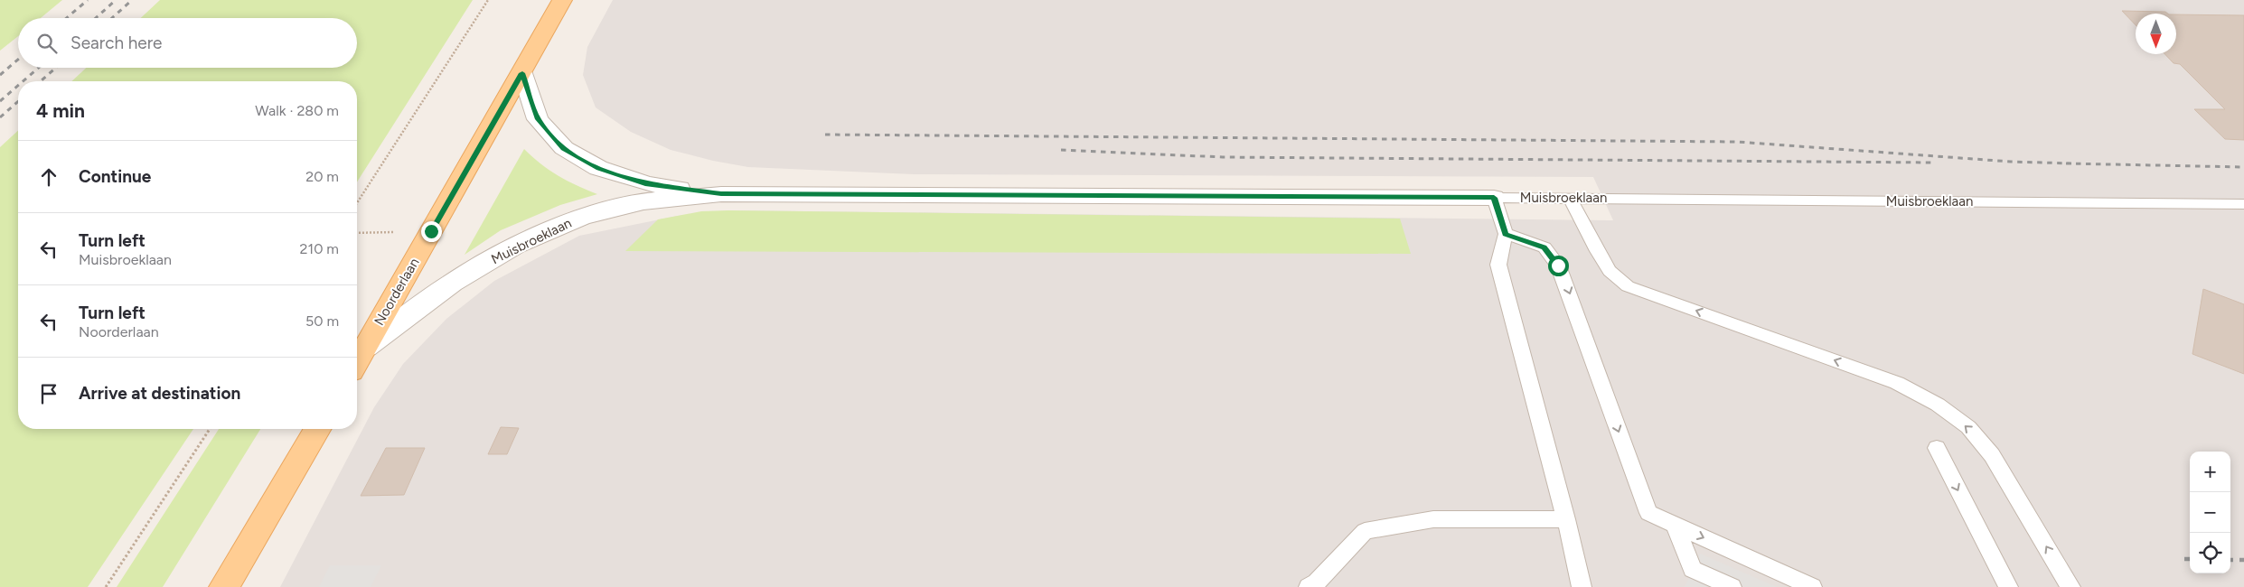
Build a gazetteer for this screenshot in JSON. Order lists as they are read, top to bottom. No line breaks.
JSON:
{"streets":{"main road":["Noorderlaan"],"street":["Muisbroeklaan"]},"crossings":[["Muisbroeklaan","Noorderlaan"]],"north":"bottom","page":{"search":"Search here","heading":["4 min","Walk · 280 m"],"list":[["Continue","20 m"],["Turn left","Muisbroeklaan","210 m"],["Turn left","Noorderlaan","50 m"],"Arrive at destination"],"map_buttons":["+","−"]}}
